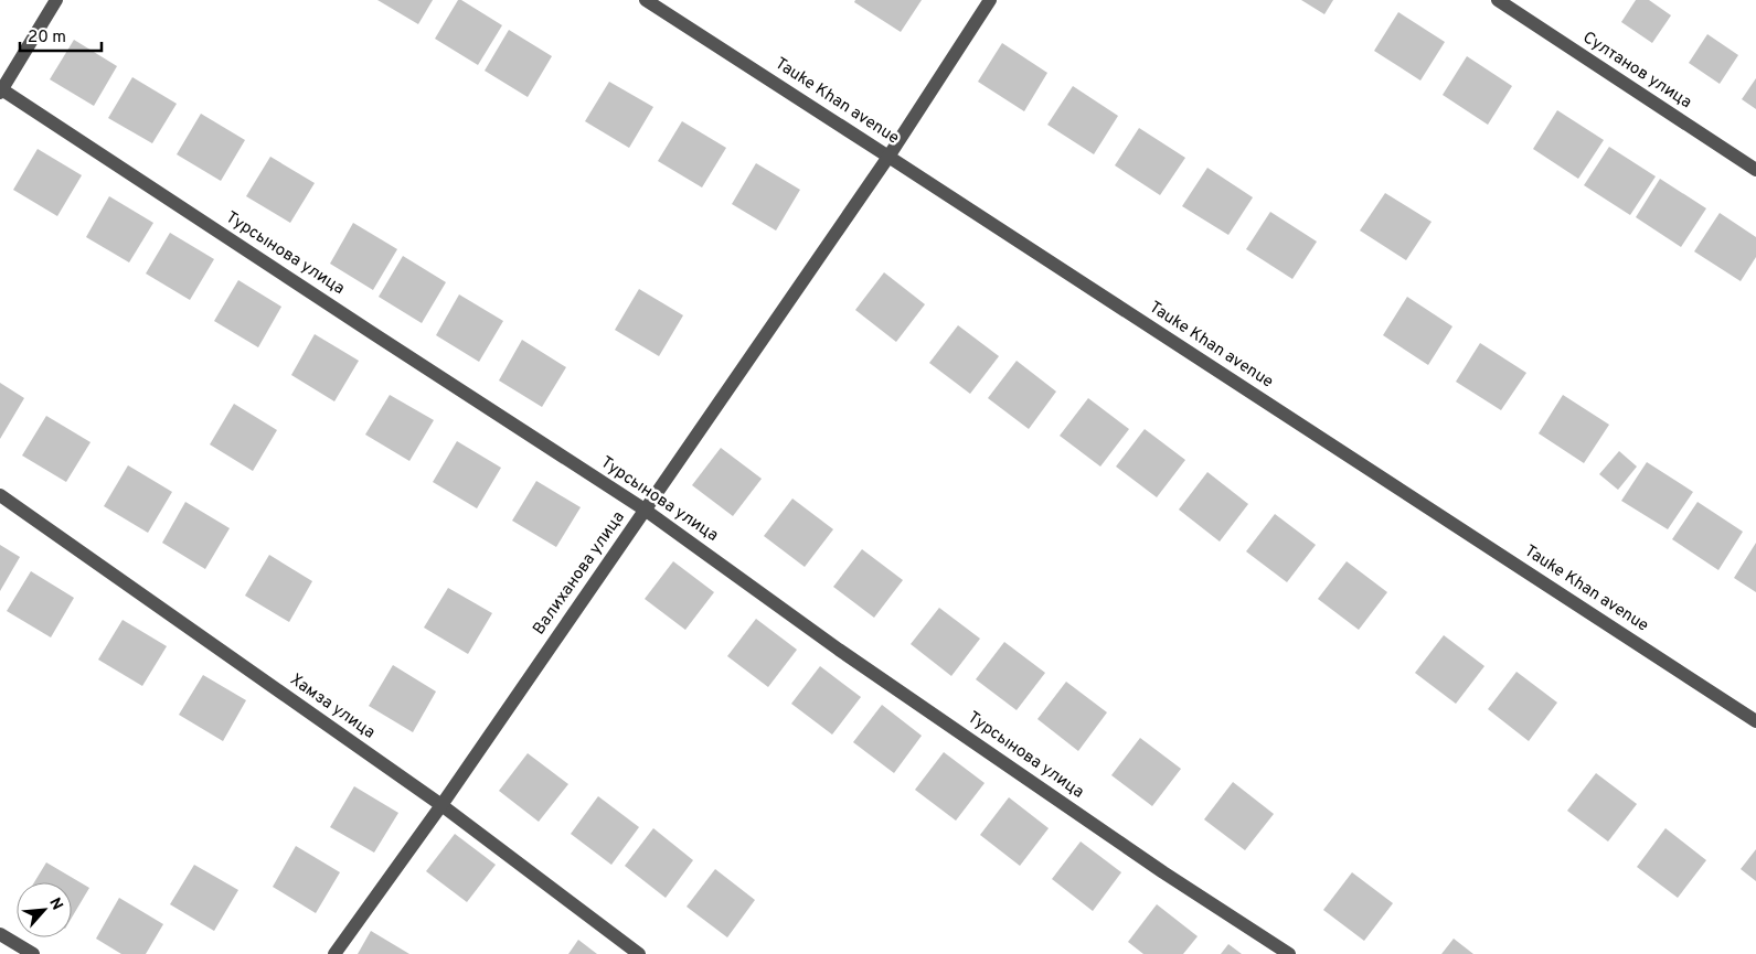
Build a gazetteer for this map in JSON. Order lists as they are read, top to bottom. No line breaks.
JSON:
{"streets":{"street":["Султанов улица","Tauke Khan avenue","Турсынова улица","Валиханова улица","Хамза улица"]},"crossings":[["Tauke Khan avenue","Валиханова улица"],["Турсынова улица","Валиханова улица"],["Валиханова улица","Хамза улица"]],"scale_bar":"20 m","north":"top right"}
